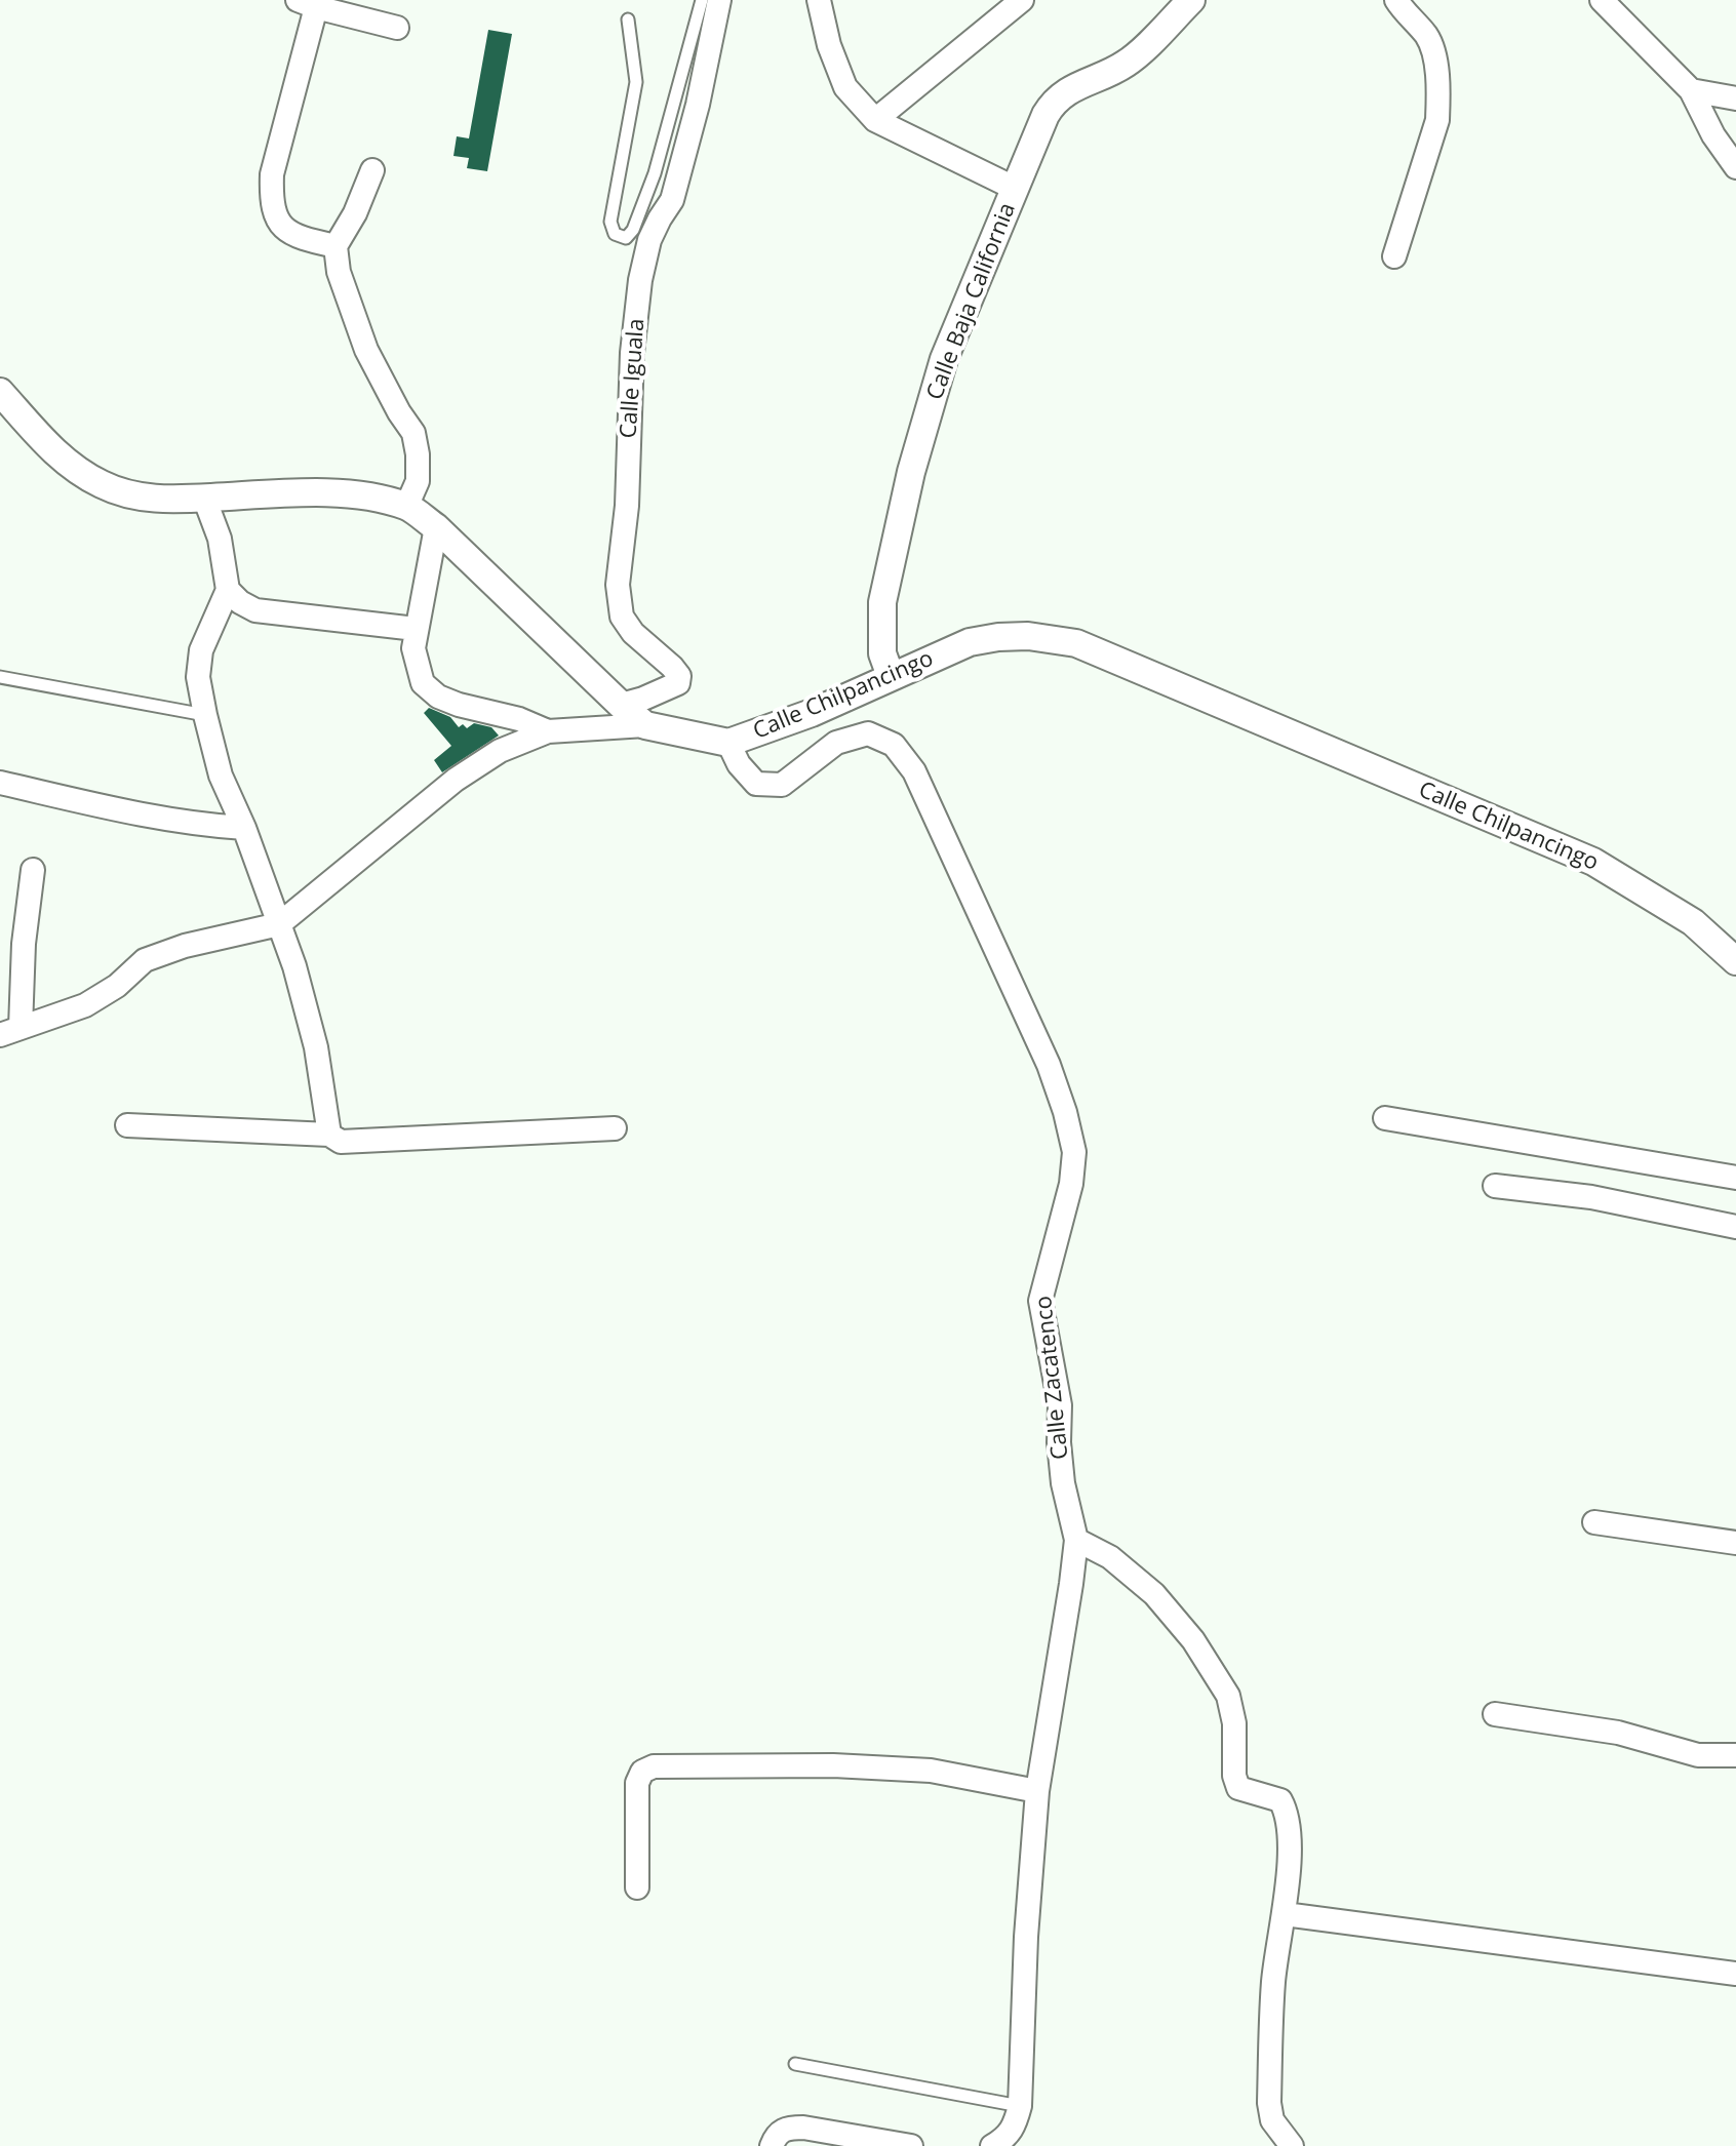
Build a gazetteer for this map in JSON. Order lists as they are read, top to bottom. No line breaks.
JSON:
{"streets":{"street":["Calle Baja California","Calle Iguala","Calle Chilpancingo","Calle Zacatenco"]},"crossings":[["Calle Baja California","Calle Chilpancingo"],["Calle Iguala","Calle Chilpancingo"],["Calle Chilpancingo","Calle Zacatenco"]]}
